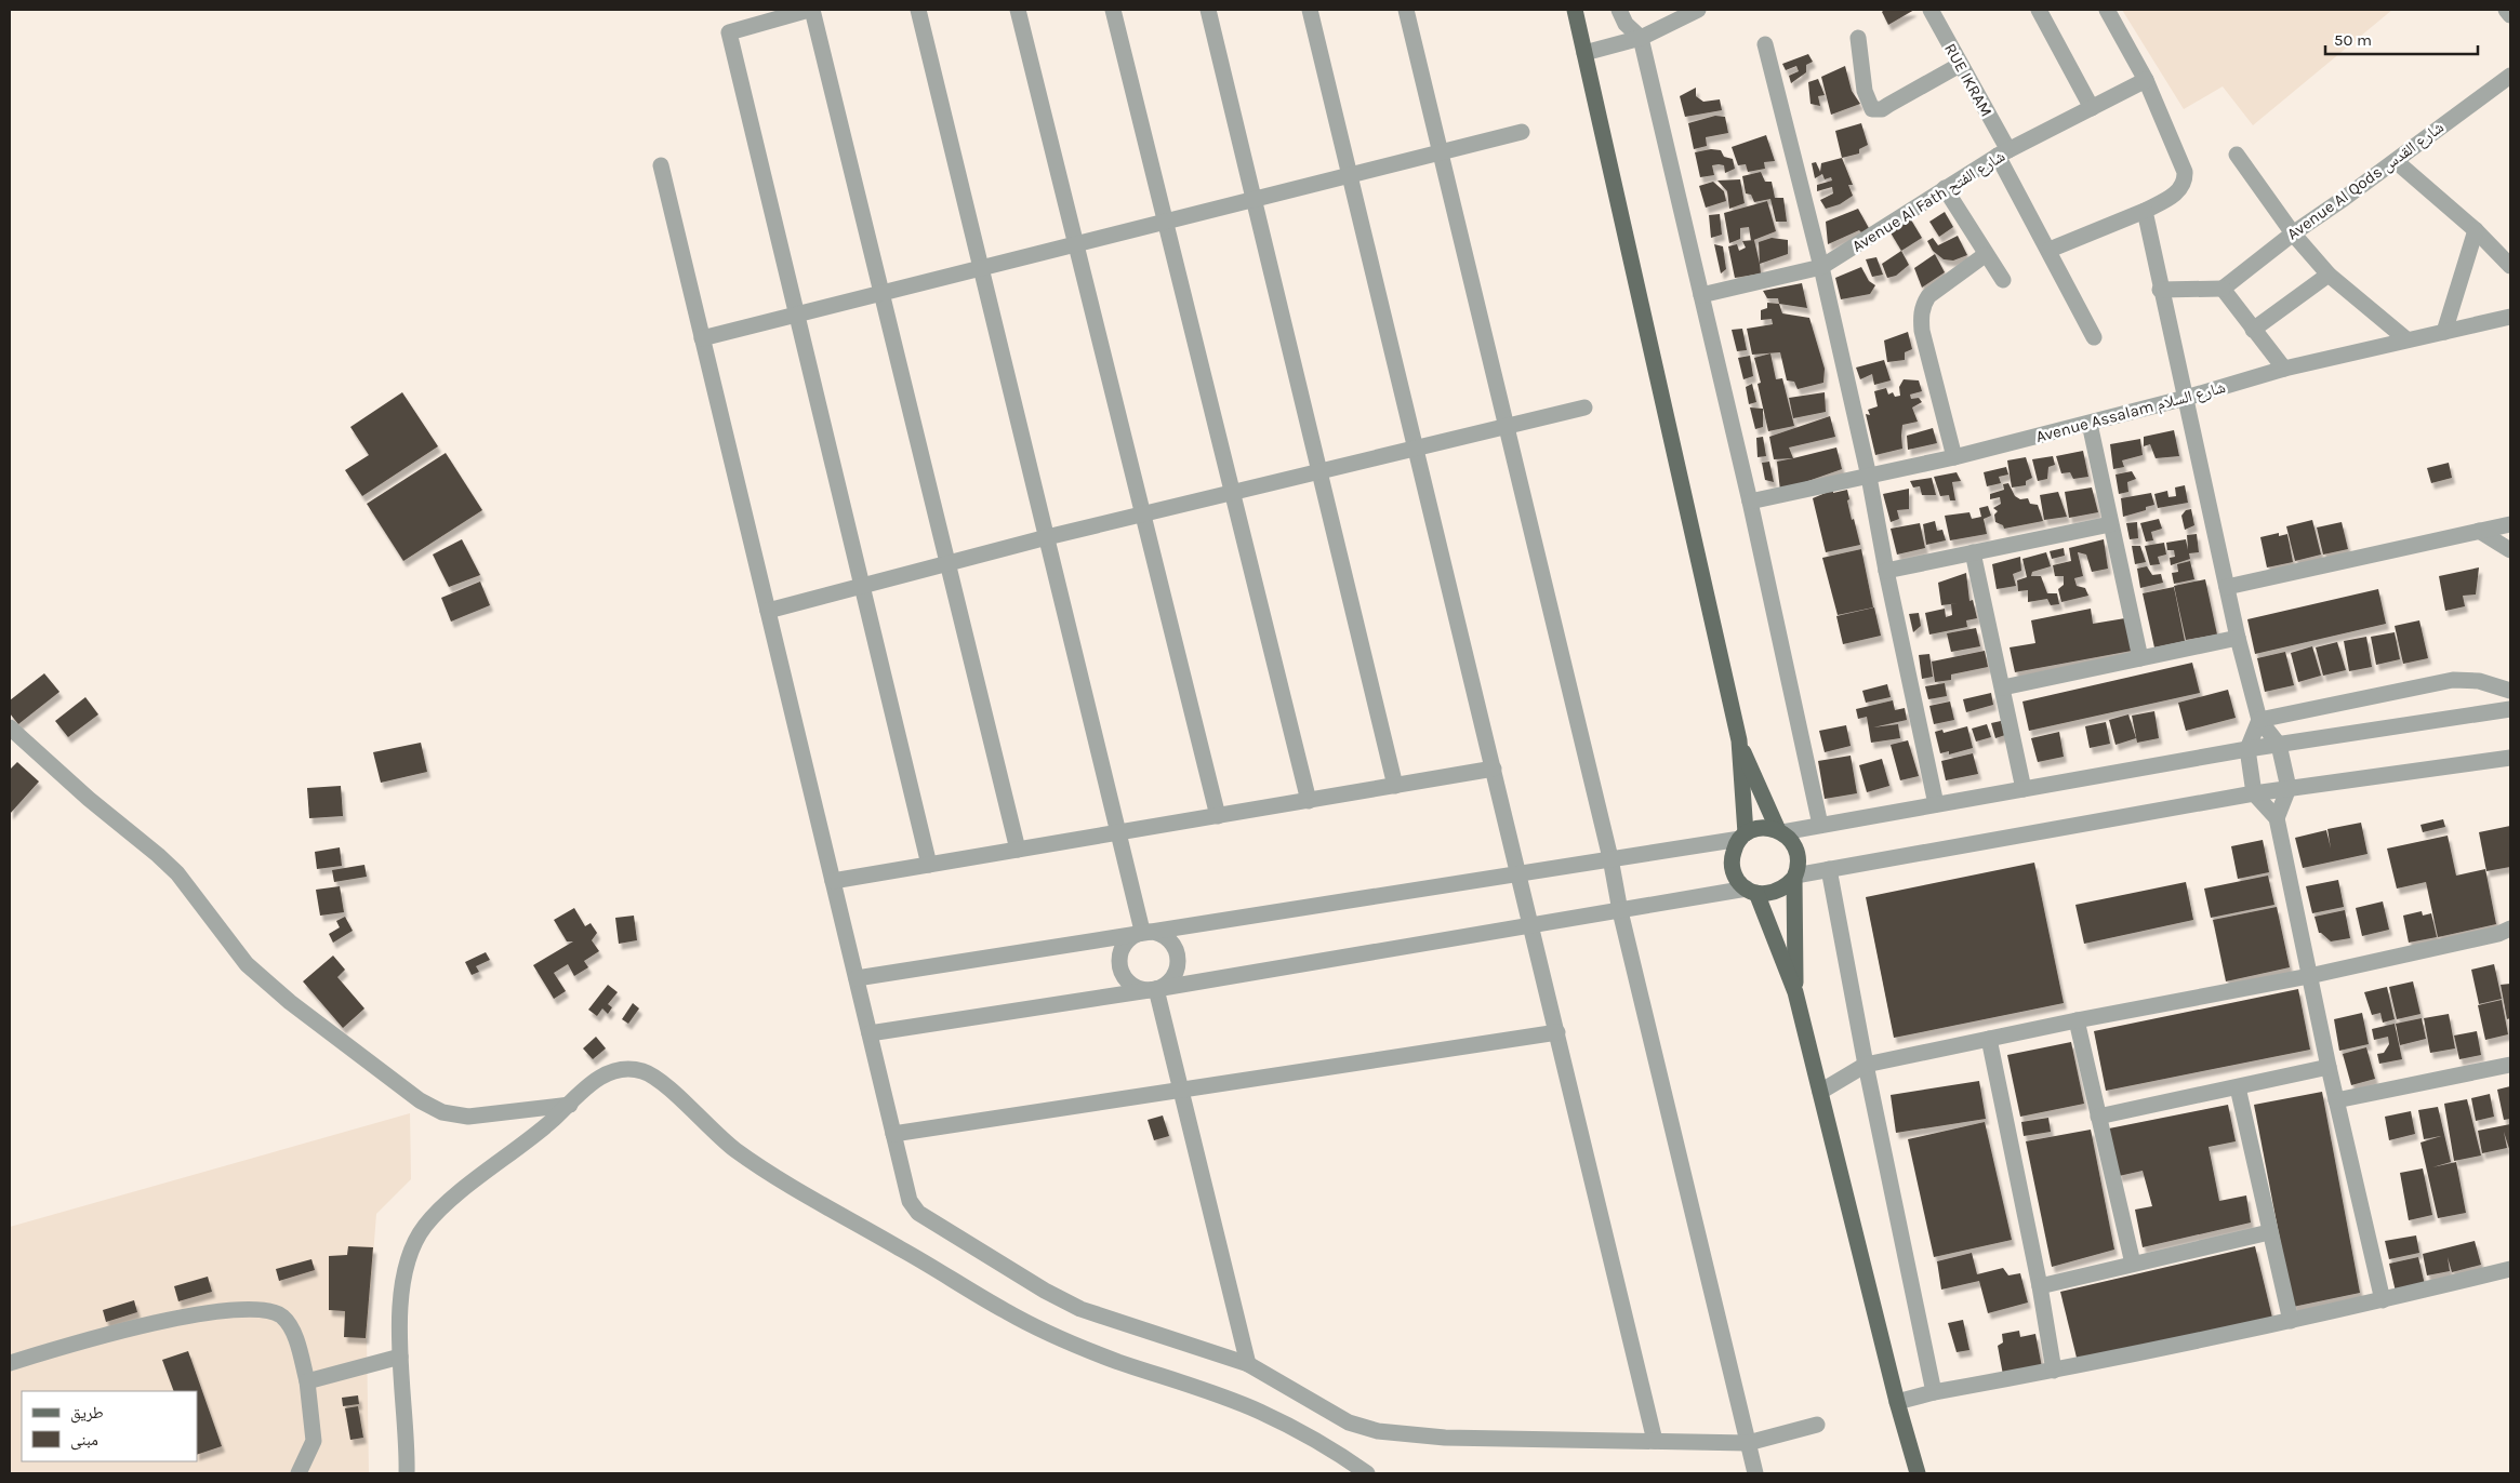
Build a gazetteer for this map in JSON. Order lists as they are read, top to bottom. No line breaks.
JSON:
{"streets":{"street":["RUE IKRAM","Avenue Al Qods شارع القدس","Avenue Al Fath شارع الفتح","Avenue Assalam شارع السلام"]},"crossings":[["RUE IKRAM","Avenue Al Fath شارع الفتح"]],"legend":["طريق","مبنى"],"scale_bar":"50 m"}
